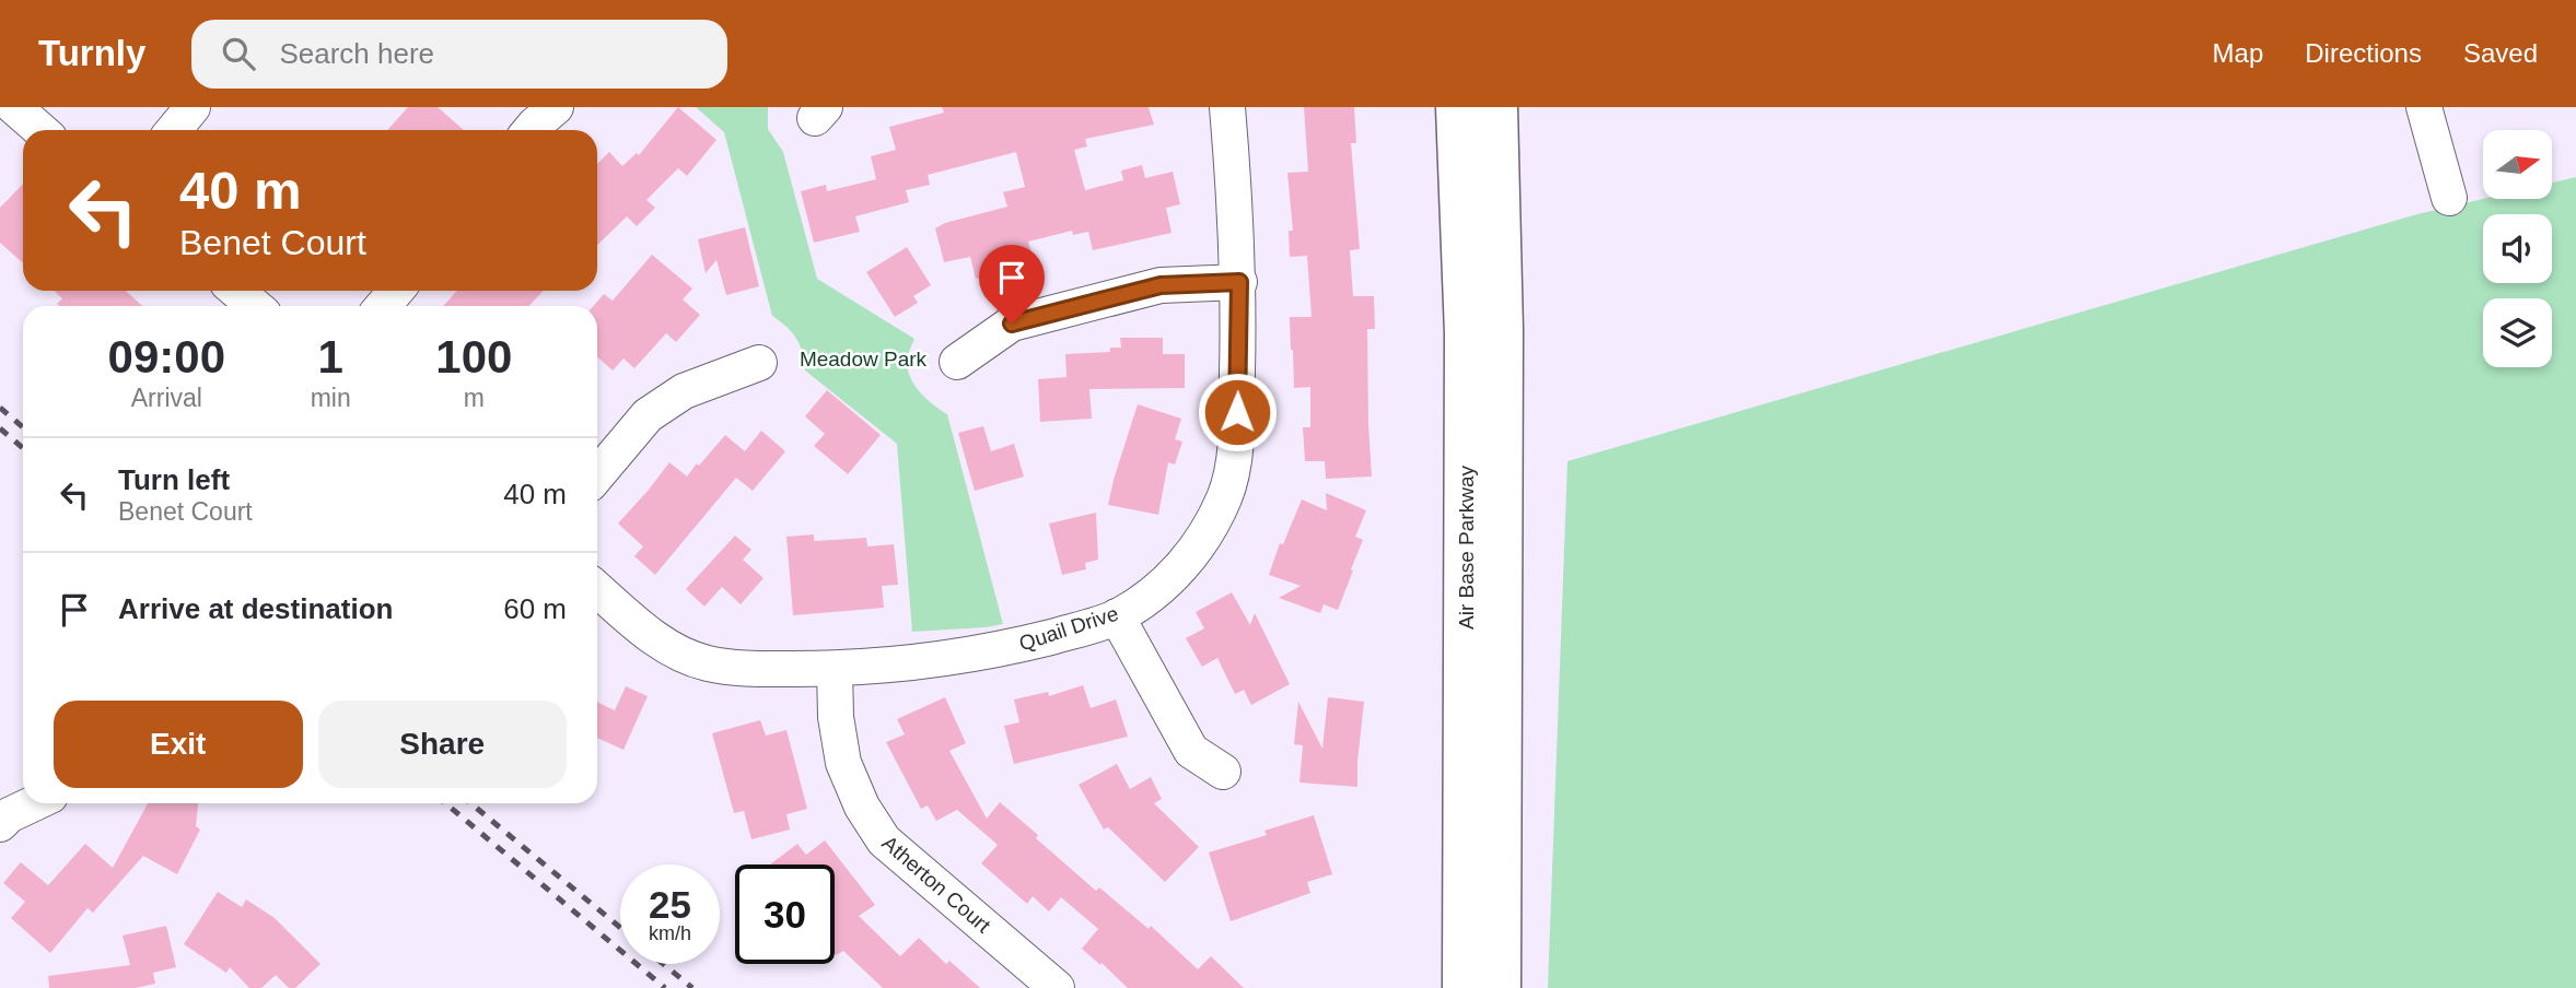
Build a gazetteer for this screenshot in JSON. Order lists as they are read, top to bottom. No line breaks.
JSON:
{"streets":{"main road":["Air Base Parkway"],"street":["Quail Drive","Atherton Court"]},"crossings":[["Quail Drive","Atherton Court"]],"parks":["Meadow Park"],"north":"right","page":{"header":"Turnly","search":"Search here","nav":["Map","Directions","Saved"],"turn":["40 m","Benet Court"],"eta":["09:00","Arrival","1","min","100","m"],"list":[{"name":"Turn left","note":"Benet Court","value":"40 m"},{"name":"Arrive at destination","value":"60 m"}],"buttons":["Exit","Share"],"speed":"25 km/h","limit":"30"}}
